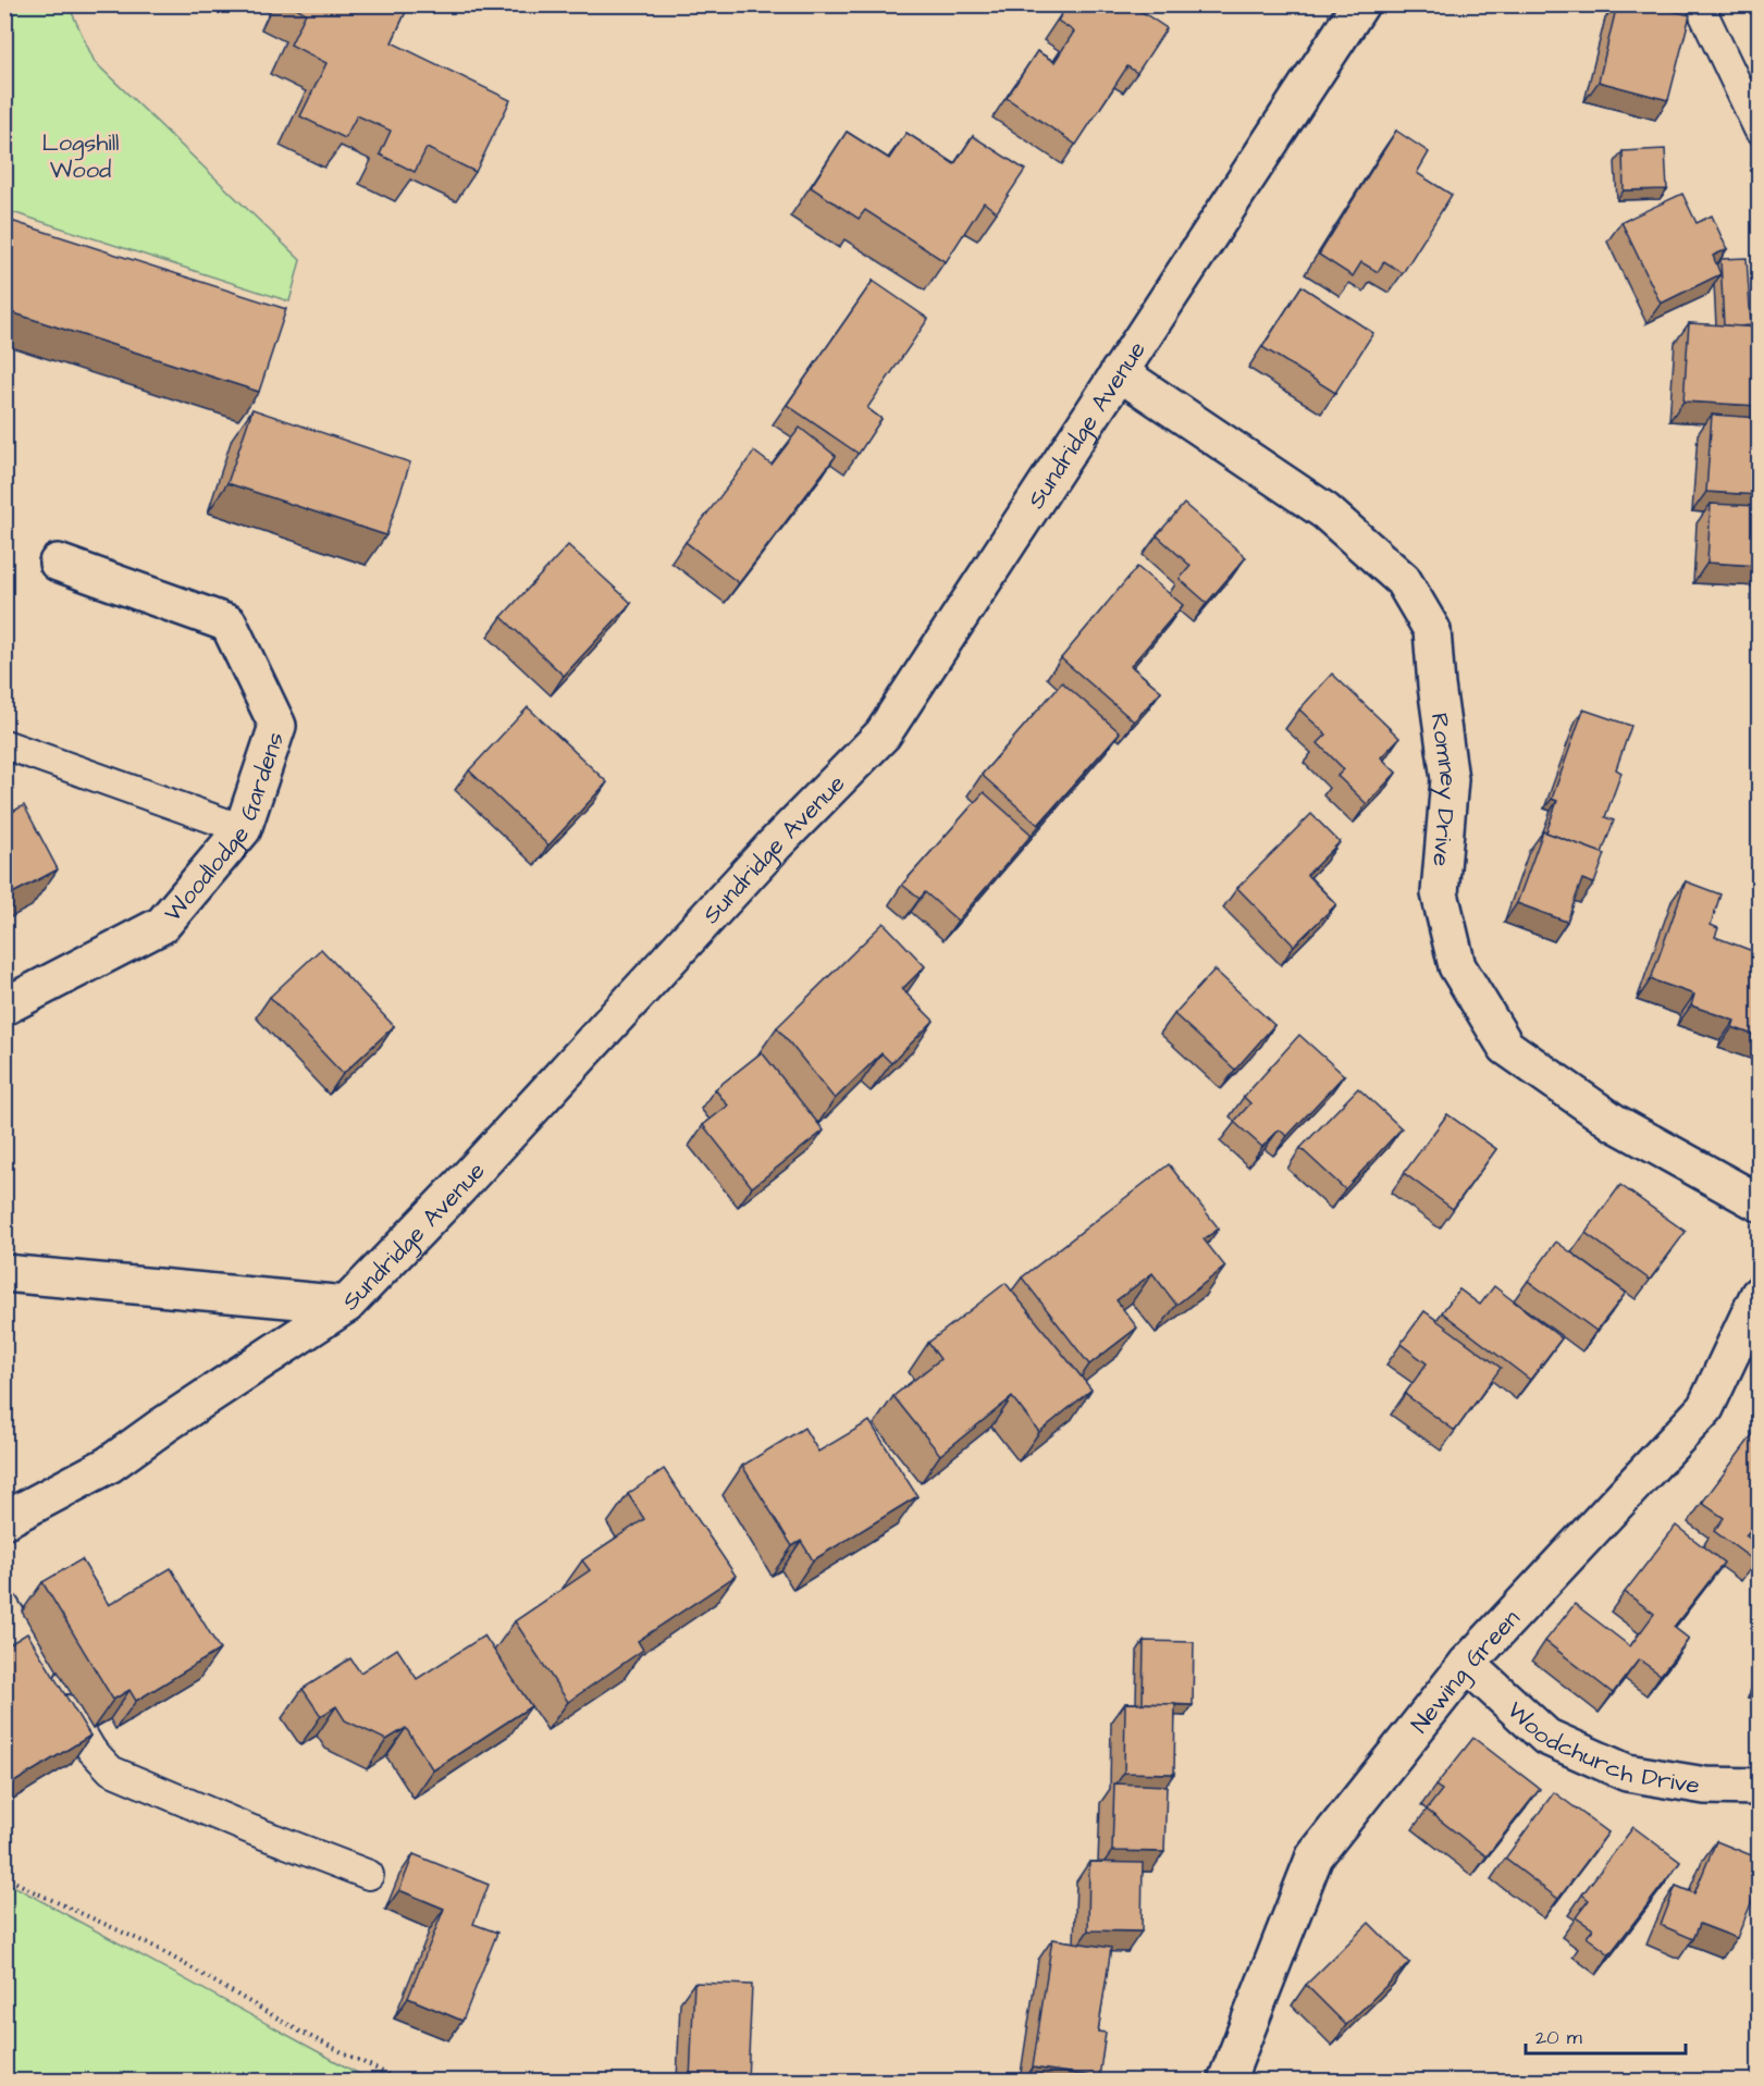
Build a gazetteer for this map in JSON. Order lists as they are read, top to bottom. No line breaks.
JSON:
{"streets":{"street":["Sundridge Avenue","Romney Drive","Woodlodge Gardens","Newing Green","Woodchurch Drive"]},"crossings":[["Sundridge Avenue","Romney Drive"],["Newing Green","Woodchurch Drive"]],"parks":["Logshill Wood"],"scale_bar":"20 m"}
